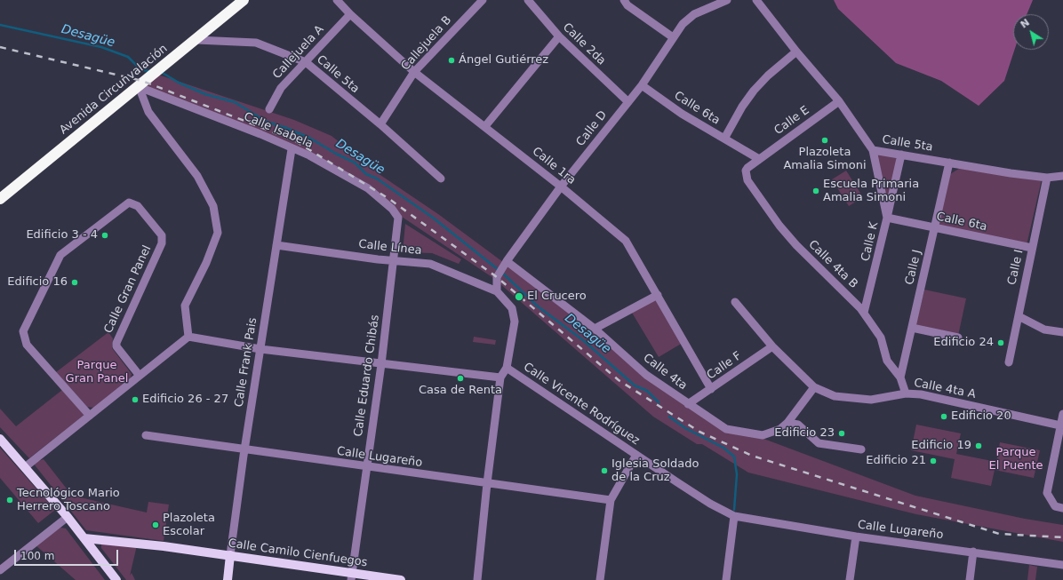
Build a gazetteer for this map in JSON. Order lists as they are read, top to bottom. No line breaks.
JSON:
{"streets":{"highway":["Avenida Circunvalación"],"main road":["Calle Frank Pais","Calle Camilo Cienfuegos"],"street":["Callejuela B","Calle 2da","Callejuela A","Calle 5ta","Calle 6ta","Calle E","Calle D","Calle Isabela","Calle 1ra","Calle K","Calle Línea","Calle 4ta B","Calle J","Calle I","Calle Gran Panel","Calle F","Calle 4ta","Calle Eduardo Chibás","Calle 4ta A","Calle Vicente Rodríguez","Calle Lugareño"]},"crossings":[["Callejuela B","Calle 5ta"],["Callejuela B","Calle 1ra"],["Calle 2da","Calle D"],["Callejuela A","Calle 5ta"],["Callejuela A","Calle 1ra"],["Calle 5ta","Avenida Circunvalación"],["Calle 5ta","Calle E"],["Calle 5ta","Calle K"],["Calle 5ta","Calle J"],["Calle 5ta","Calle I"],["Avenida Circunvalación","Calle Isabela"],["Calle 6ta","Calle E"],["Calle 6ta","Calle D"],["Calle 6ta","Calle K"],["Calle 6ta","Calle 4ta B"],["Calle 6ta","Calle J"],["Calle 6ta","Calle I"],["Calle E","Calle 4ta B"],["Calle D","Calle 1ra"],["Calle D","Calle Línea"],["Calle D","Calle 4ta"],["Calle Isabela","Calle Frank Pais"],["Calle Isabela","Calle Eduardo Chibás"],["Calle 1ra","Calle F"],["Calle K","Calle 4ta B"],["Calle Línea","Calle Frank Pais"],["Calle Línea","Calle Eduardo Chibás"],["Calle 4ta B","Calle J"],["Calle 4ta B","Calle 4ta A"],["Calle Frank Pais","Calle Lugareño"],["Calle Frank Pais","Calle Camilo Cienfuegos"],["Calle F","Calle 4ta"],["Calle F","Calle 4ta A"],["Calle 4ta","Calle 4ta A"],["Calle Eduardo Chibás","Calle Lugareño"],["Calle Eduardo Chibás","Calle Camilo Cienfuegos"],["Calle Vicente Rodríguez","Calle Lugareño"]],"water":["Desagüe"],"parks":["Parque Gran Panel","Parque El Puente"],"places":["Ángel Gutiérrez","Plazoleta Amalia Simoni","Escuela Primaria Amalia Simoni","Edificio 3 - 4","Edificio 16","El Crucero","Edificio 24","Casa de Renta","Edificio 26 - 27","Edificio 20","Edificio 23","Edificio 19","Edificio 21","Iglesia Soldado de la Cruz","Tecnológico Mario Herrero Toscano","Plazoleta Escolar"],"scale_bar":"100 m","north":"top left"}
